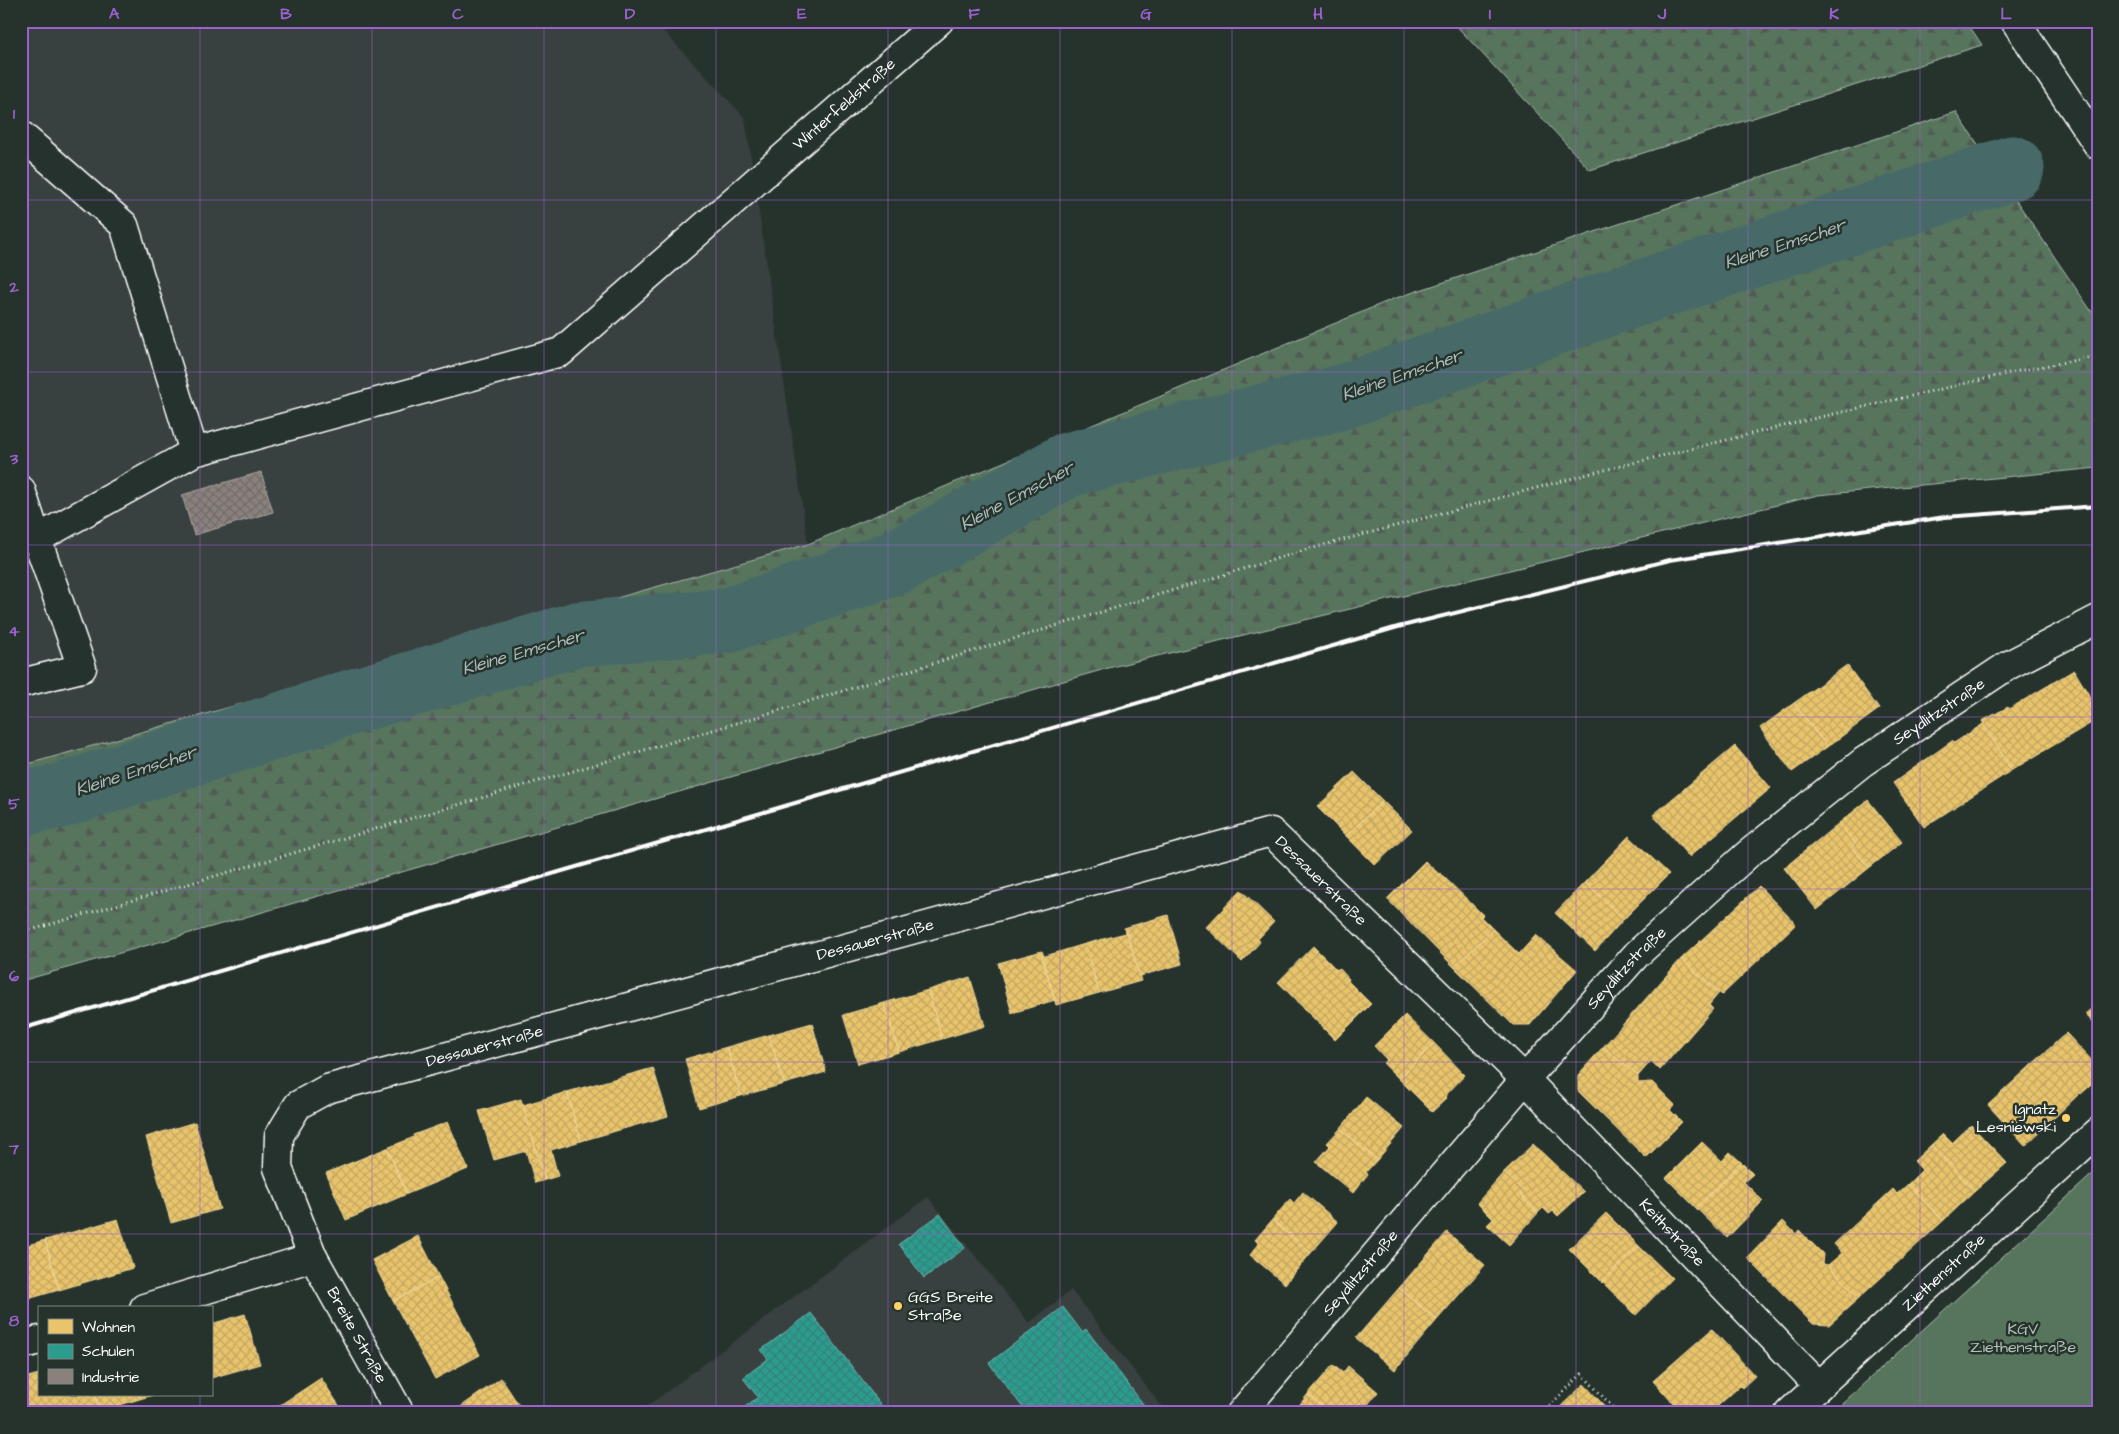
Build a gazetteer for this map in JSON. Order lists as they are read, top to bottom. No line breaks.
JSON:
{"streets":{"street":["Winterfeldstraße","Seydlitzstraße","Dessauerstraße","Keithstraße","Ziethenstraße","Breite Straße"]},"crossings":[["Seydlitzstraße","Dessauerstraße"],["Seydlitzstraße","Keithstraße"],["Dessauerstraße","Keithstraße"],["Dessauerstraße","Breite Straße"],["Keithstraße","Ziethenstraße"]],"water":["Kleine Emscher"],"parks":["KGV Ziethenstraße"],"places":["Ignatz Lesniewski","GGS Breite Straße"],"legend":["Wohnen","Schulen","Industrie"],"grid":{"columns":["A","B","C","D","E","F","G","H","I","J","K","L"],"rows":["1","2","3","4","5","6","7","8"]}}
